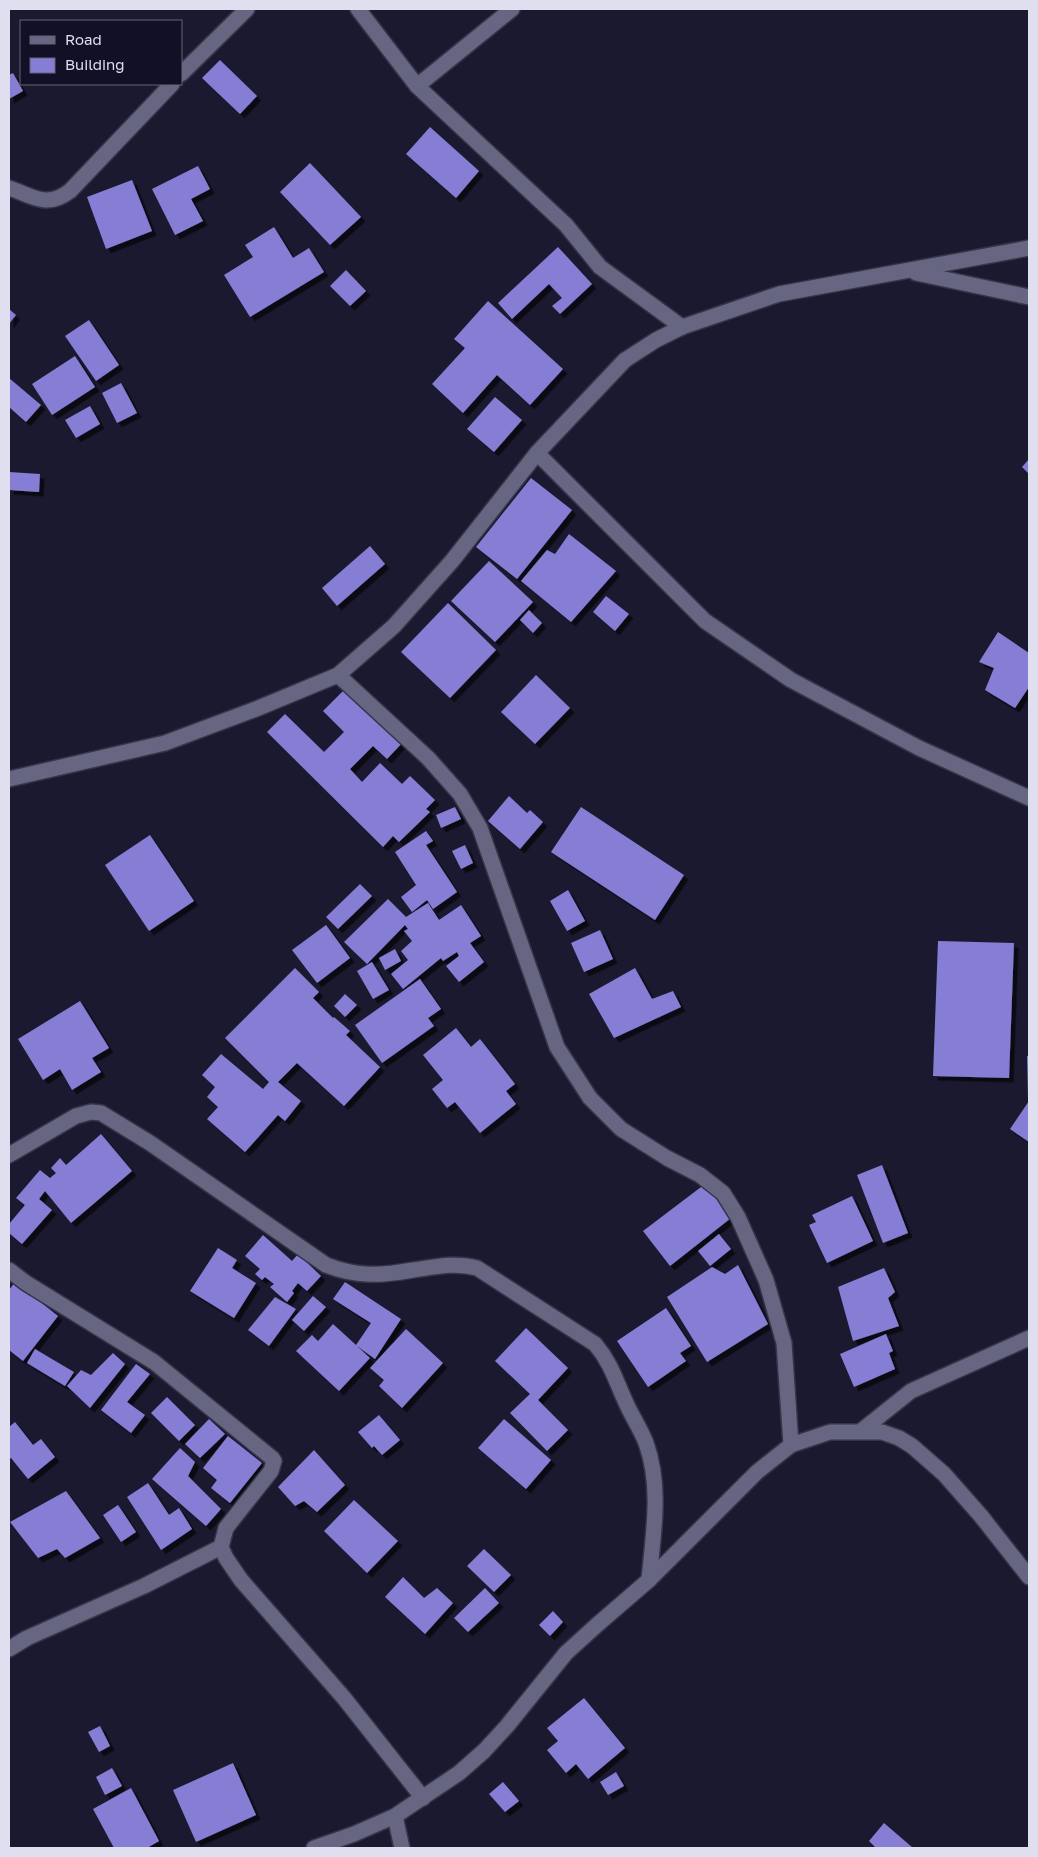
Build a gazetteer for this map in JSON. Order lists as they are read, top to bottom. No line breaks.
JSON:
{"legend":["Road","Building"]}
